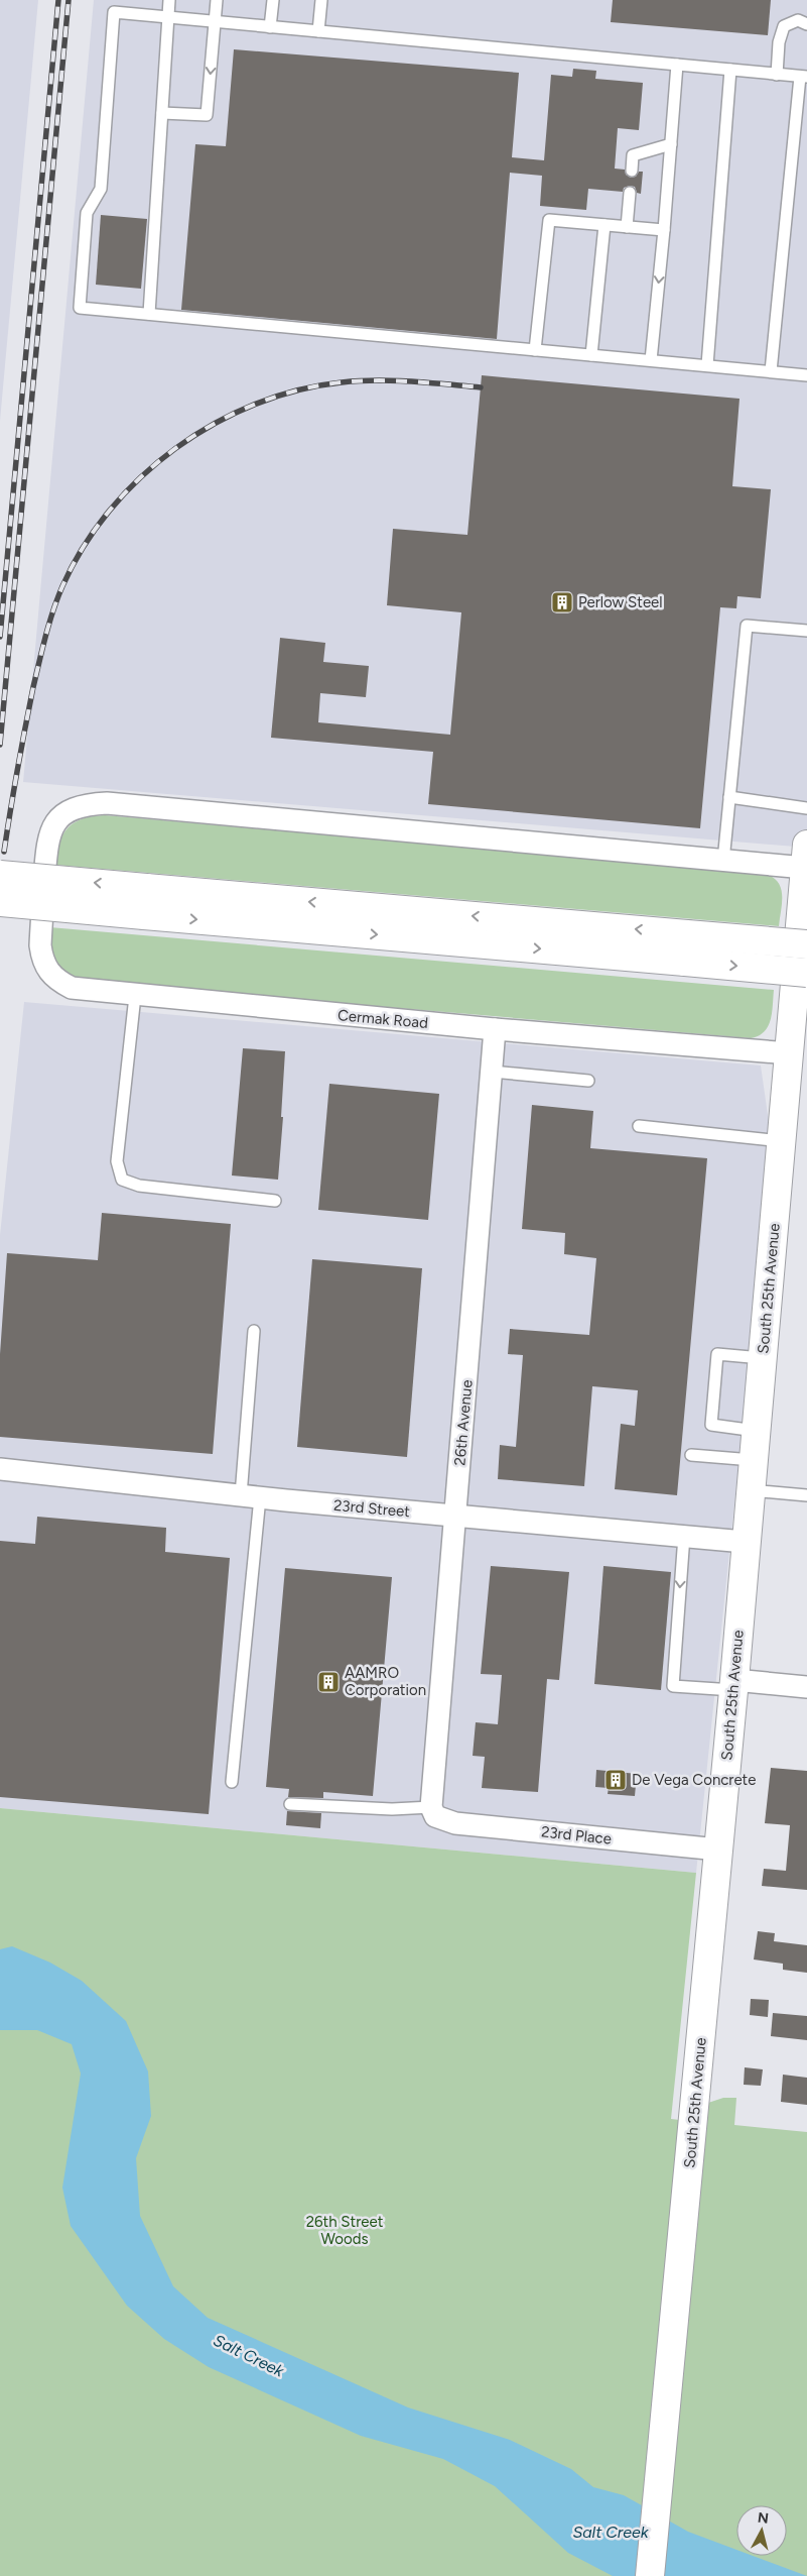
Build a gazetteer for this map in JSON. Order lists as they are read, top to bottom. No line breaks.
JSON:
{"streets":{"main road":["South 25th Avenue"],"street":["Cermak Road","26th Avenue","23rd Street","23rd Place"]},"crossings":[["Cermak Road","South 25th Avenue"],["Cermak Road","26th Avenue"],["South 25th Avenue","23rd Street"],["South 25th Avenue","23rd Place"],["26th Avenue","23rd Street"],["26th Avenue","23rd Place"]],"water":["Salt Creek"],"parks":["26th Street Woods"],"places":{"building":["Perlow Steel","AAMRO Corporation","De Vega Concrete"]},"north":"top"}
